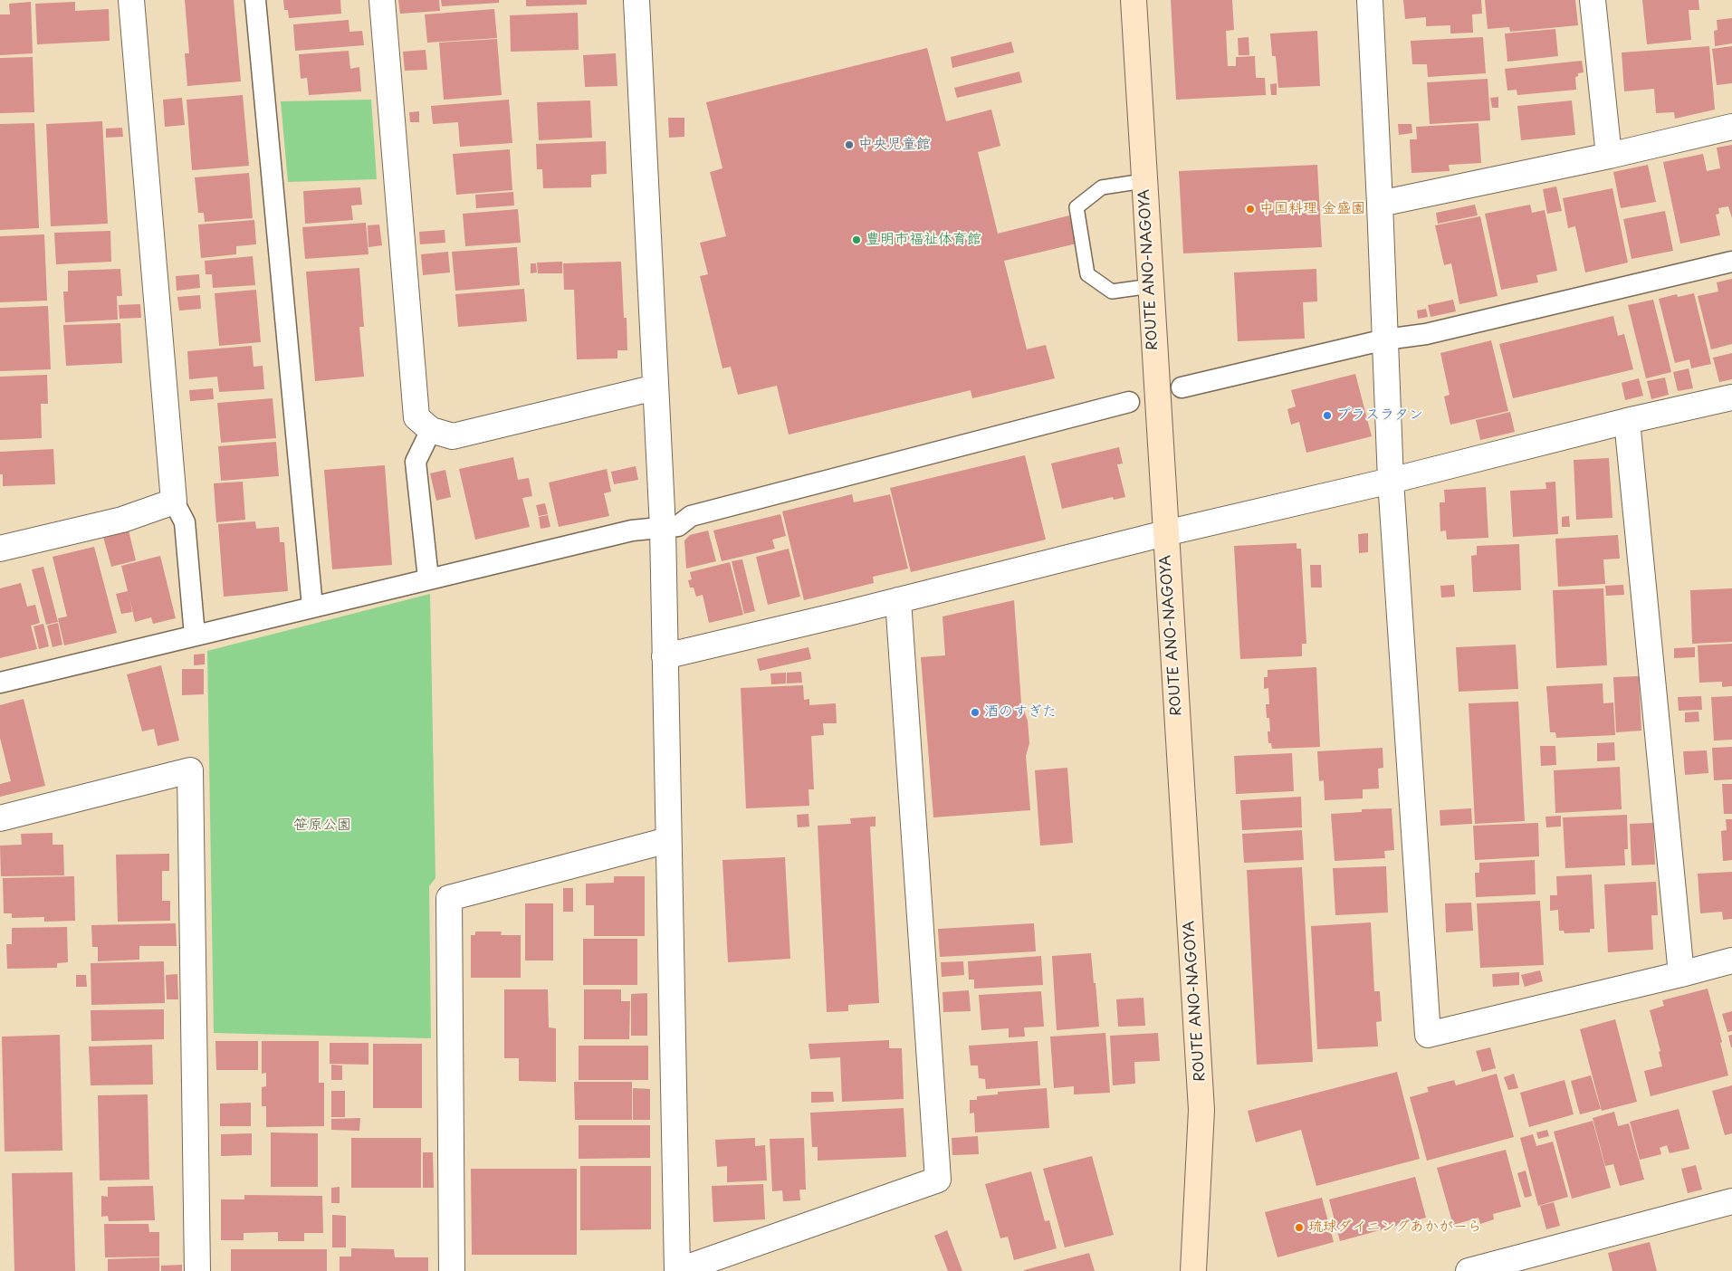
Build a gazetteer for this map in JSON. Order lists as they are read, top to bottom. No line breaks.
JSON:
{"streets":{"main road":["ROUTE ANO-NAGOYA"]},"parks":["笹原公園"],"places":["中央児童館","中国料理 金盛園","豊明市福祉体育館","プラスラタン","酒のすぎた","琉球ダイニングあかがーら"]}
